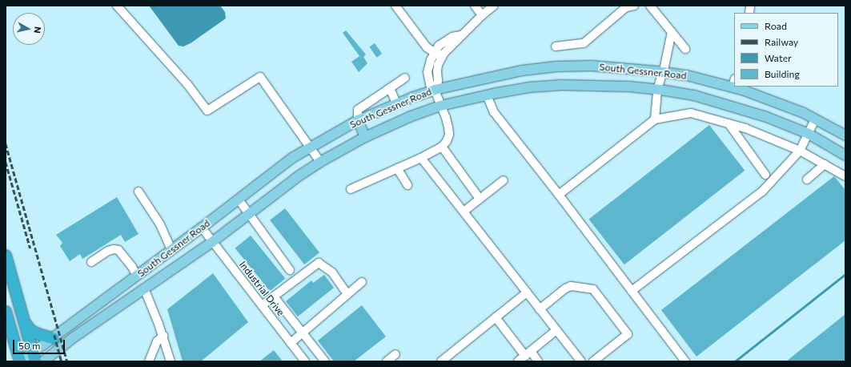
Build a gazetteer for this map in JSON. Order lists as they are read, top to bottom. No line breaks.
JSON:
{"streets":{"main road":["South Gessner Road"],"street":["Industrial Drive"]},"crossings":[["South Gessner Road","Industrial Drive"]],"legend":["Road","Railway","Water","Building"],"scale_bar":"50 m","north":"right"}
